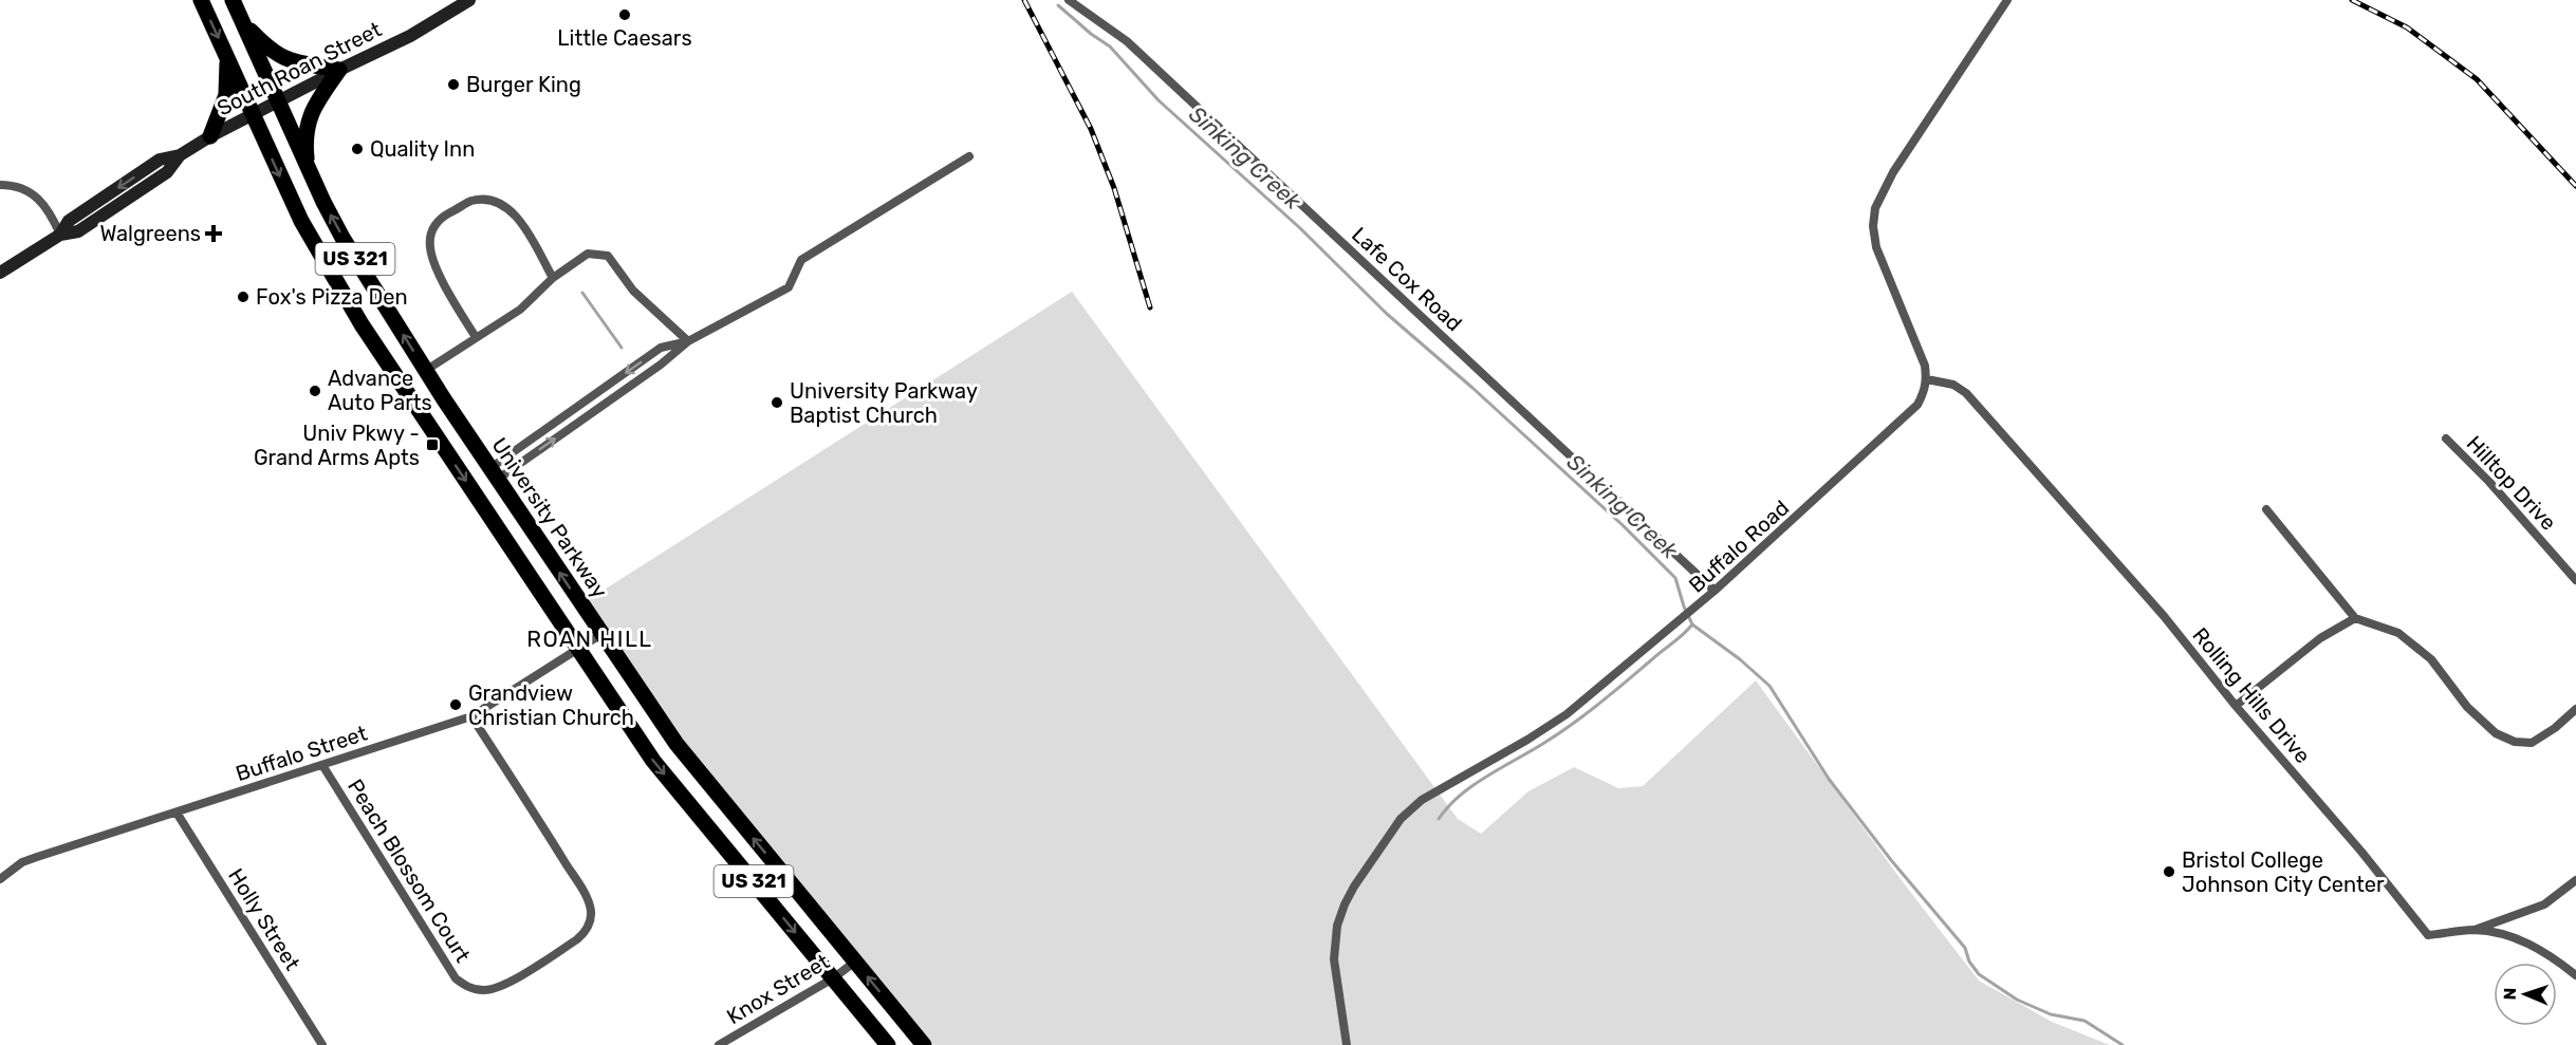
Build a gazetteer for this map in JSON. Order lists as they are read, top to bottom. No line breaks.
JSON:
{"streets":{"highway":["US 321","University Parkway"],"main road":["South Roan Street"],"street":["Lafe Cox Road","Hilltop Drive","Buffalo Road","Rolling Hills Drive","Buffalo Street","Peach Blossom Court","Holly Street","Knox Street"]},"crossings":[["South Roan Street","US 321"],["South Roan Street","University Parkway"],["US 321","Buffalo Street"],["US 321","Knox Street"],["Lafe Cox Road","Buffalo Road"],["University Parkway","Buffalo Street"],["University Parkway","Knox Street"],["Buffalo Road","Rolling Hills Drive"],["Buffalo Street","Peach Blossom Court"],["Buffalo Street","Holly Street"]],"districts":["ROAN HILL"],"water":["Sinking Creek"],"places":{"other":["Little Caesars","Burger King","Quality Inn","Fox's Pizza Den","Advance Auto Parts","University Parkway Baptist Church","Grandview Christian Church","Bristol College Johnson City Center"],"health":["Walgreens"],"transit":["Univ Pkwy - Grand Arms Apts"]},"north":"left"}
